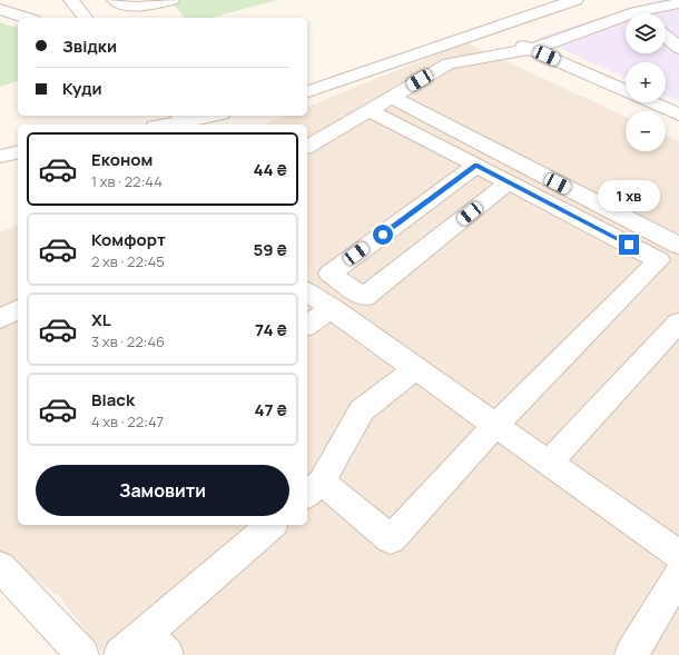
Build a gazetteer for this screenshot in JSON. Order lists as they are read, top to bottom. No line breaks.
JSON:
{"page":{"map_buttons":["+","−"],"banner":["Звідки","Куди"],"list":[{"name":"Економ","note":"1 хв · 22:44","value":"44 ₴"},{"name":"Комфорт","note":"2 хв · 22:45","value":"59 ₴"},{"name":"XL","note":"3 хв · 22:46","value":"74 ₴"},{"name":"Black","note":"4 хв · 22:47","value":"47 ₴"}],"bubble":"1 хв","buttons":"Замовити"}}
